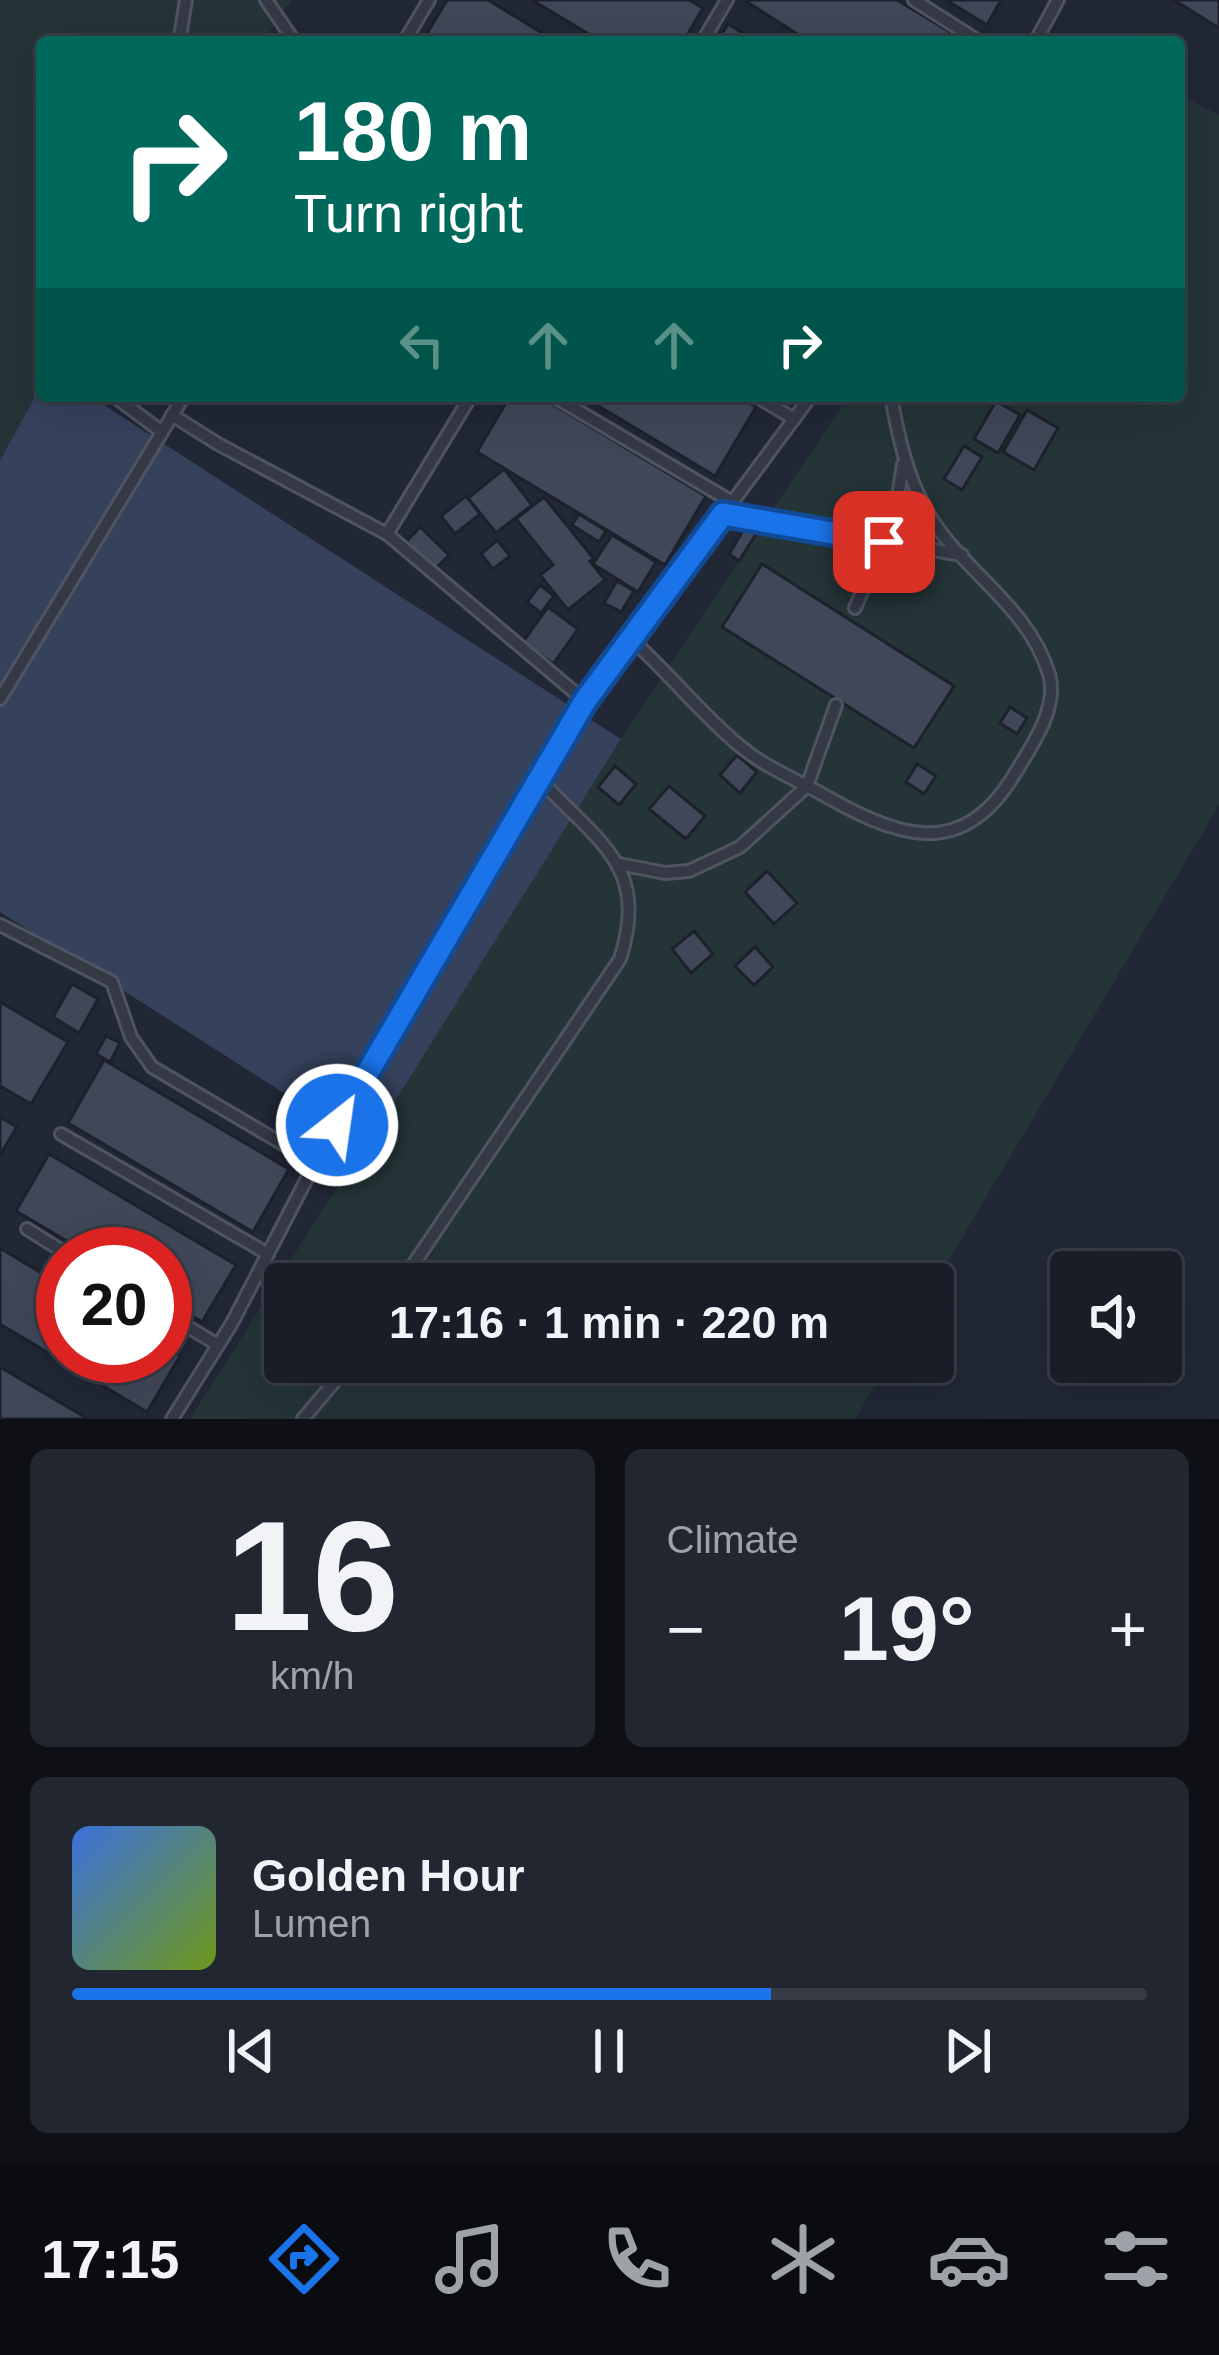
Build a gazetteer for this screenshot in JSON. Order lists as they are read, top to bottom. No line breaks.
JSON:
{"page":{"turn":["180 m","Turn right"],"limit":"20","trip":"17:16 · 1 min · 220 m","tile":[["16","km/h"],"Climate"],"heat":["−","19°","+"],"song":["Golden Hour","Lumen"],"tabs":"17:15"}}
